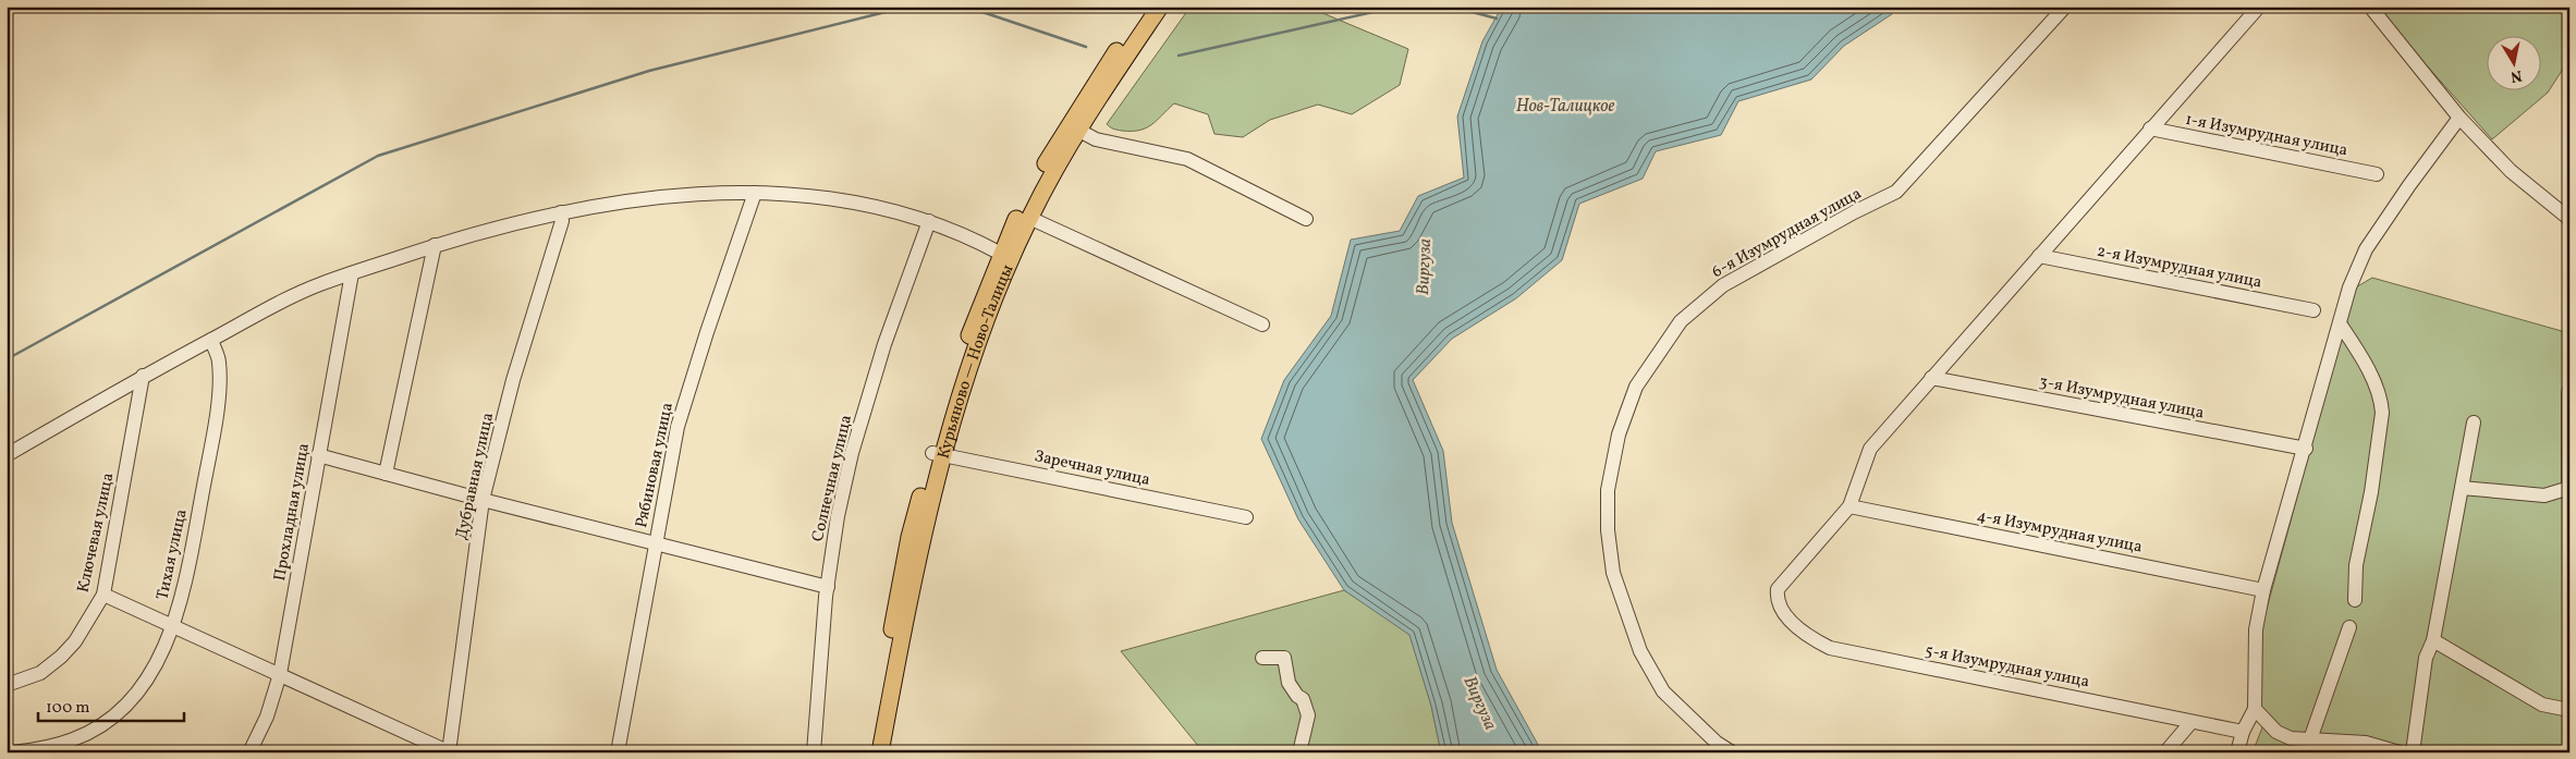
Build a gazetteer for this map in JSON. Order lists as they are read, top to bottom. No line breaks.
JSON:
{"streets":{"main road":["Курьяново — Ново-Талицы"],"street":["1-я Изумрудная улица","6-я Изумрудная улица","2-я Изумрудная улица","3-я Изумрудная улица","Рябиновая улица","Заречная улица","Дубравная улица","Солнечная улица","Прохладная улица","4-я Изумрудная улица","Ключевая улица","Тихая улица","5-я Изумрудная улица"]},"crossings":[["Курьяново — Ново-Талицы","Заречная улица"],["4-я Изумрудная улица","5-я Изумрудная улица"]],"water":["Нов-Талицкое","Виргуза"],"scale_bar":"100 m","north":"bottom"}
